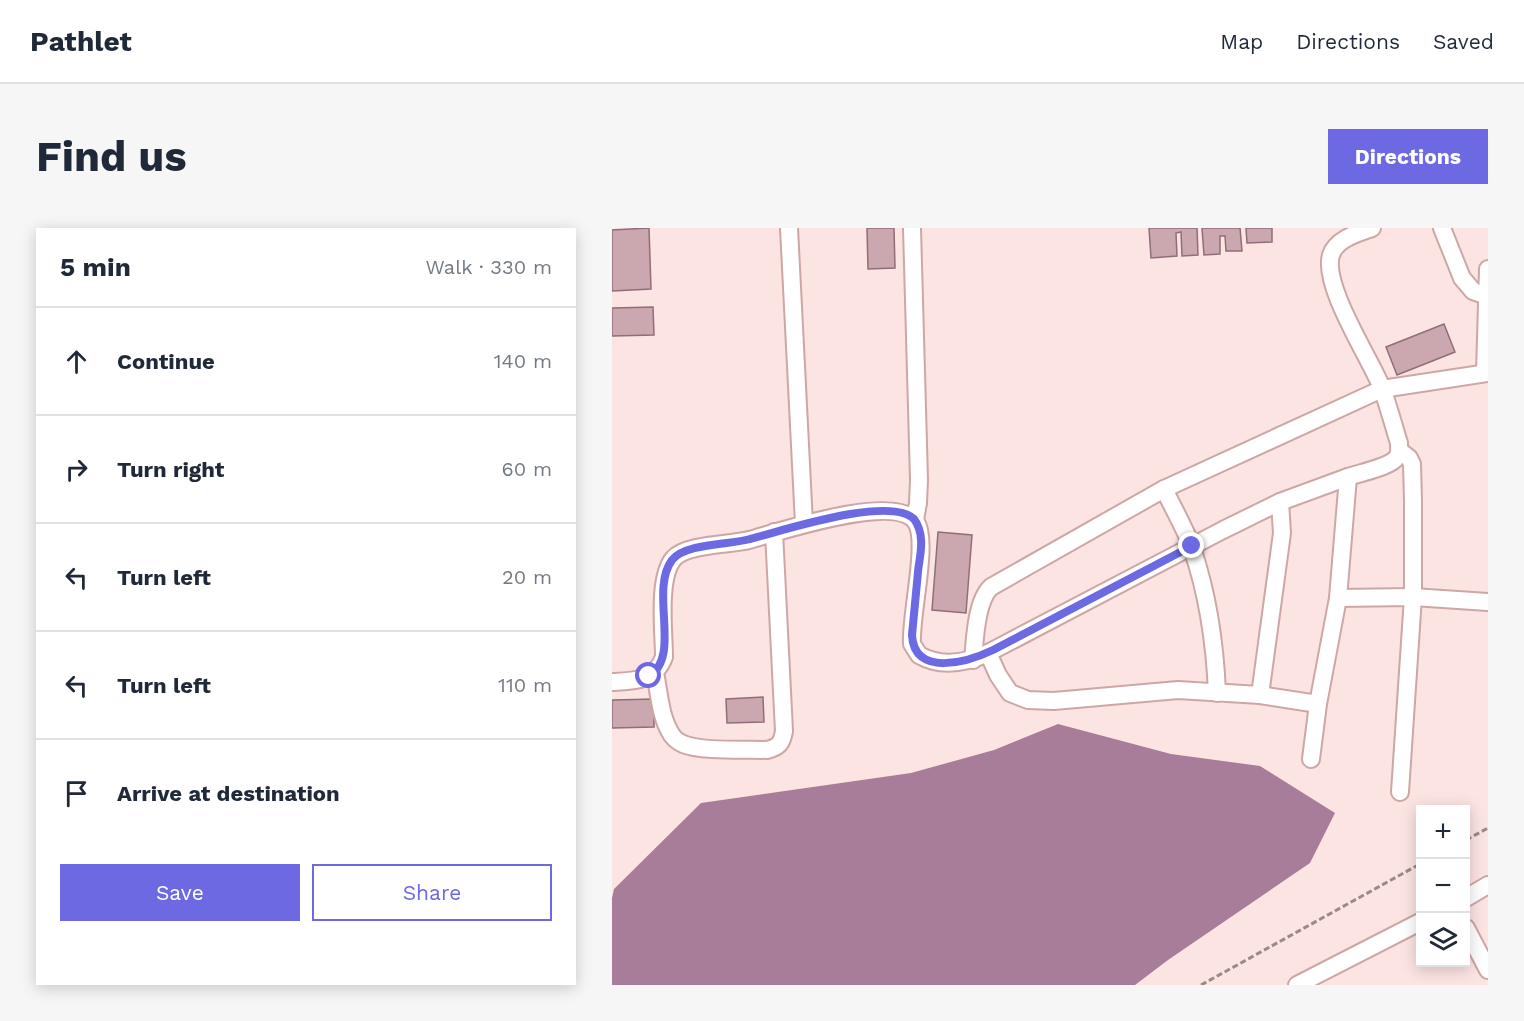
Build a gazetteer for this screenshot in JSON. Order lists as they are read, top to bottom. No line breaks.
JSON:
{"page":{"header":"Pathlet","nav":["Map","Directions","Saved"],"buttons":["Directions",["Save","Share"]],"title":"Find us","heading":["5 min","Walk · 330 m"],"list":[["Continue","140 m"],["Turn right","60 m"],["Turn left","20 m"],["Turn left","110 m"],"Arrive at destination"],"map_buttons":["+","−"]}}
